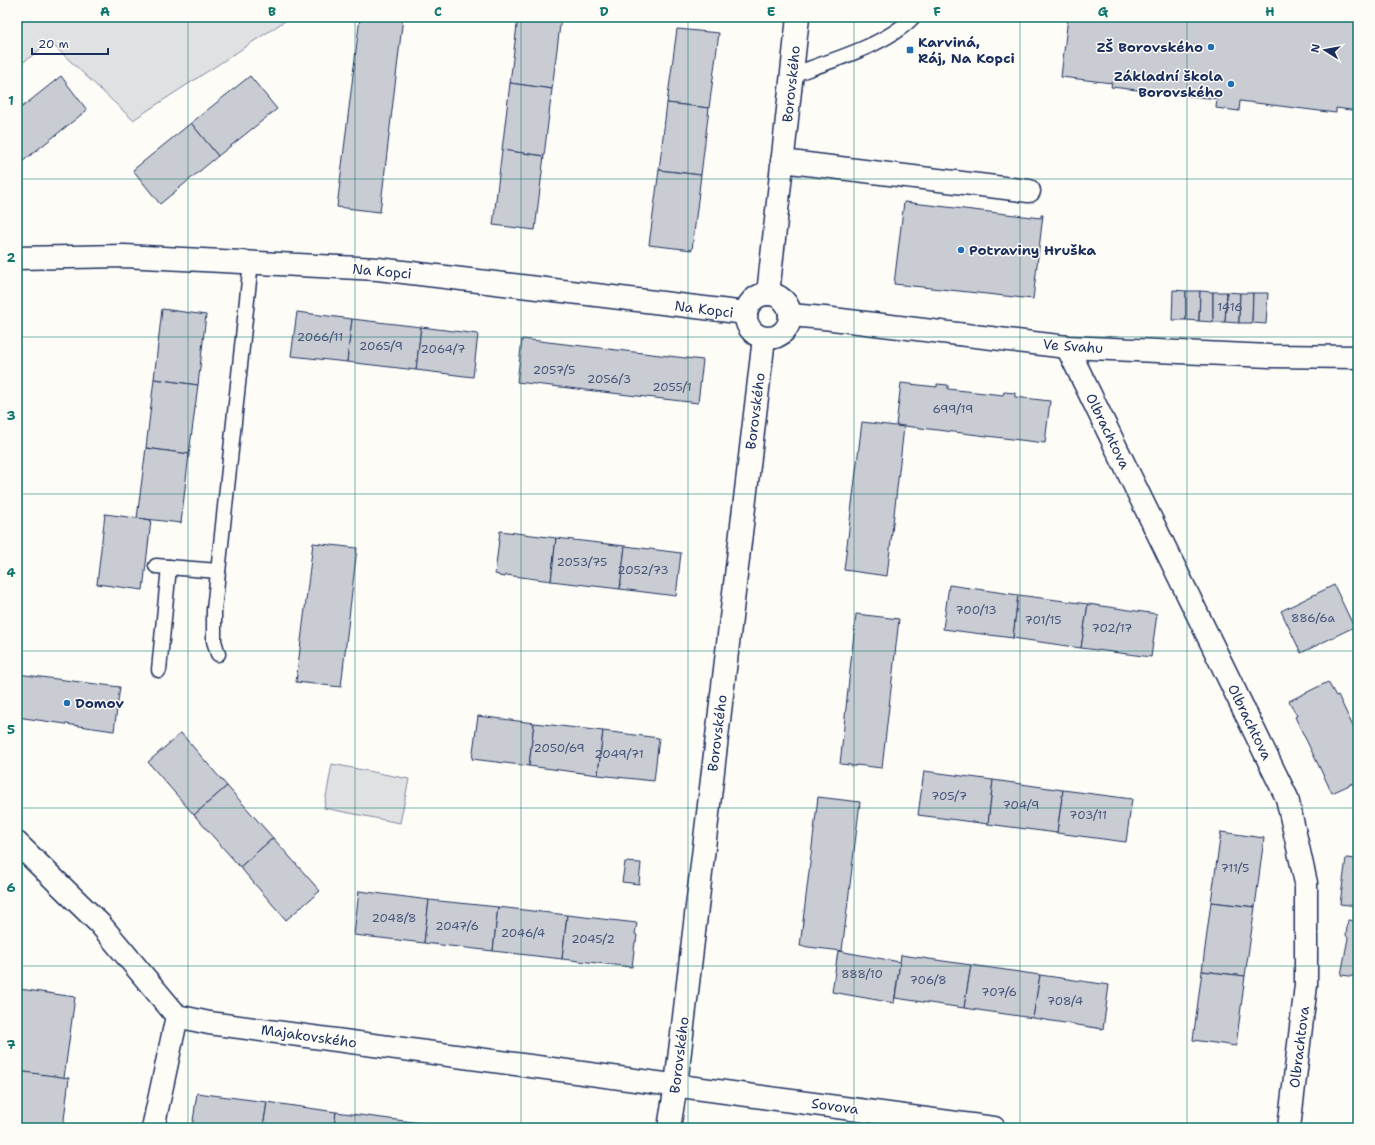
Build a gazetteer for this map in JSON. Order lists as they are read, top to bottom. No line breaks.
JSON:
{"streets":{"street":["Borovského","Na Kopci","Ve Svahu","Olbrachtova","Majakovského","Sovova"]},"crossings":[["Borovského","Na Kopci"],["Borovského","Ve Svahu"],["Borovského","Majakovského"],["Borovského","Sovova"],["Na Kopci","Ve Svahu"],["Ve Svahu","Olbrachtova"],["Majakovského","Sovova"]],"places":{"other":["ZŠ Borovského","Základní škola Borovského","Potraviny Hruška","Domov"],"transit":["Karviná, Ráj, Na Kopci"]},"house_numbers":["1416","2066/11","2065/9","2064/7","2057/5","2056/3","2055/1","699/19","2053/75","2052/73","700/13","886/6a","701/15","702/17","2050/69","2049/71","705/7","704/9","703/11","711/5","2048/8","2047/6","2046/4","2045/2","888/10","706/8","707/6","708/4"],"scale_bar":"20 m","north":"left","grid":{"columns":["A","B","C","D","E","F","G","H"],"rows":["1","2","3","4","5","6","7"]}}
